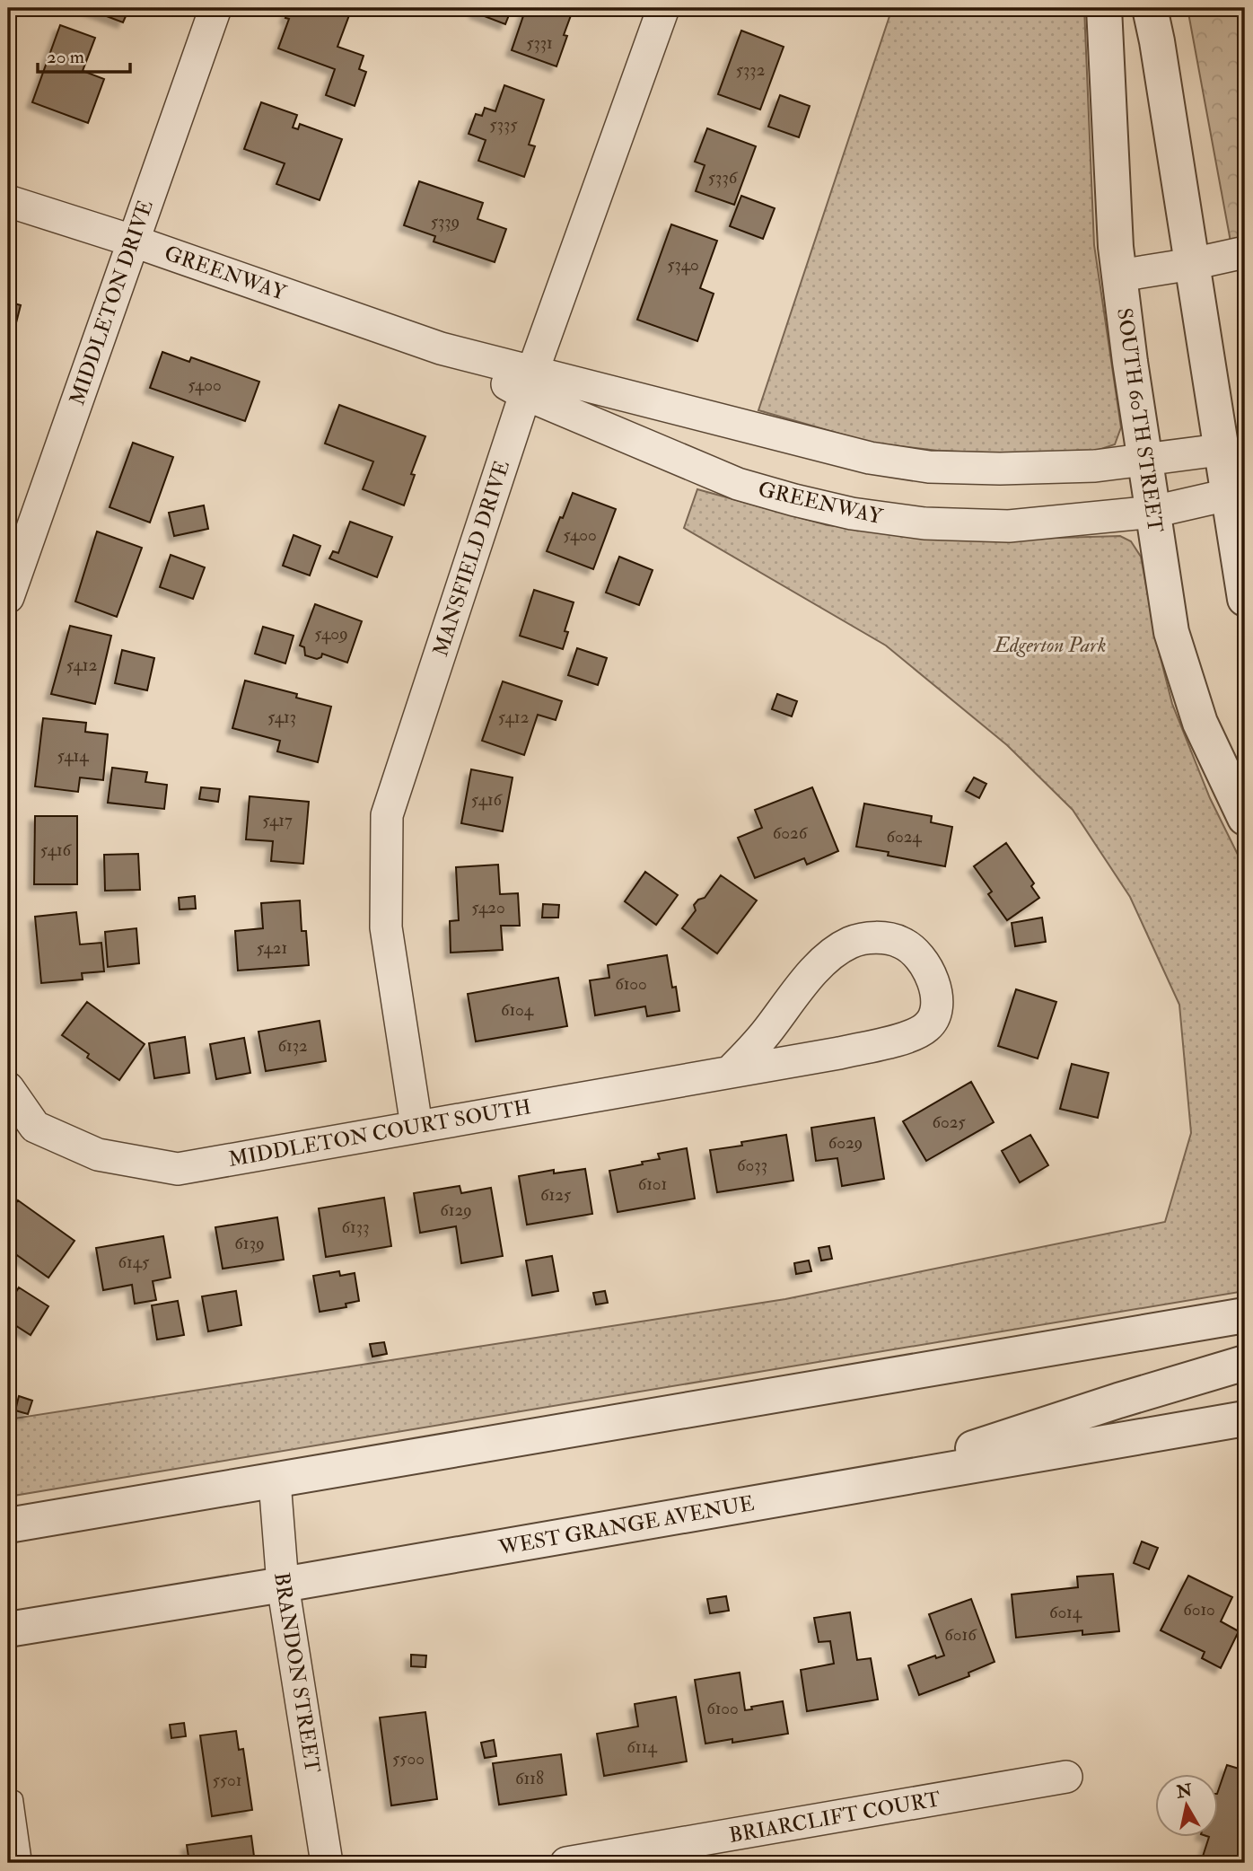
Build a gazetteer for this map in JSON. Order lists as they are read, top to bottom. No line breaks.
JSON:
{"streets":{"street":["GREENWAY","MIDDLETON DRIVE","SOUTH 60TH STREET","MANSFIELD DRIVE","MIDDLETON COURT SOUTH","WEST GRANGE AVENUE","BRANDON STREET","BRIARCLIFT COURT"]},"crossings":[["GREENWAY","MIDDLETON DRIVE"],["GREENWAY","SOUTH 60TH STREET"],["GREENWAY","MANSFIELD DRIVE"],["MANSFIELD DRIVE","MIDDLETON COURT SOUTH"],["WEST GRANGE AVENUE","BRANDON STREET"]],"parks":["Edgerton Park"],"house_numbers":["5331","5332","5335","5336","5339","5340","5400","5400","5409","5412","5413","5412","5414","5416","5417","6026","6024","5416","5420","5421","6100","6104","6132","6025","6029","6033","6101","6125","6129","6133","6139","6145","6010","6014","6016","6100","6114","5500","6118","5501"],"scale_bar":"20 m","north":"top"}
